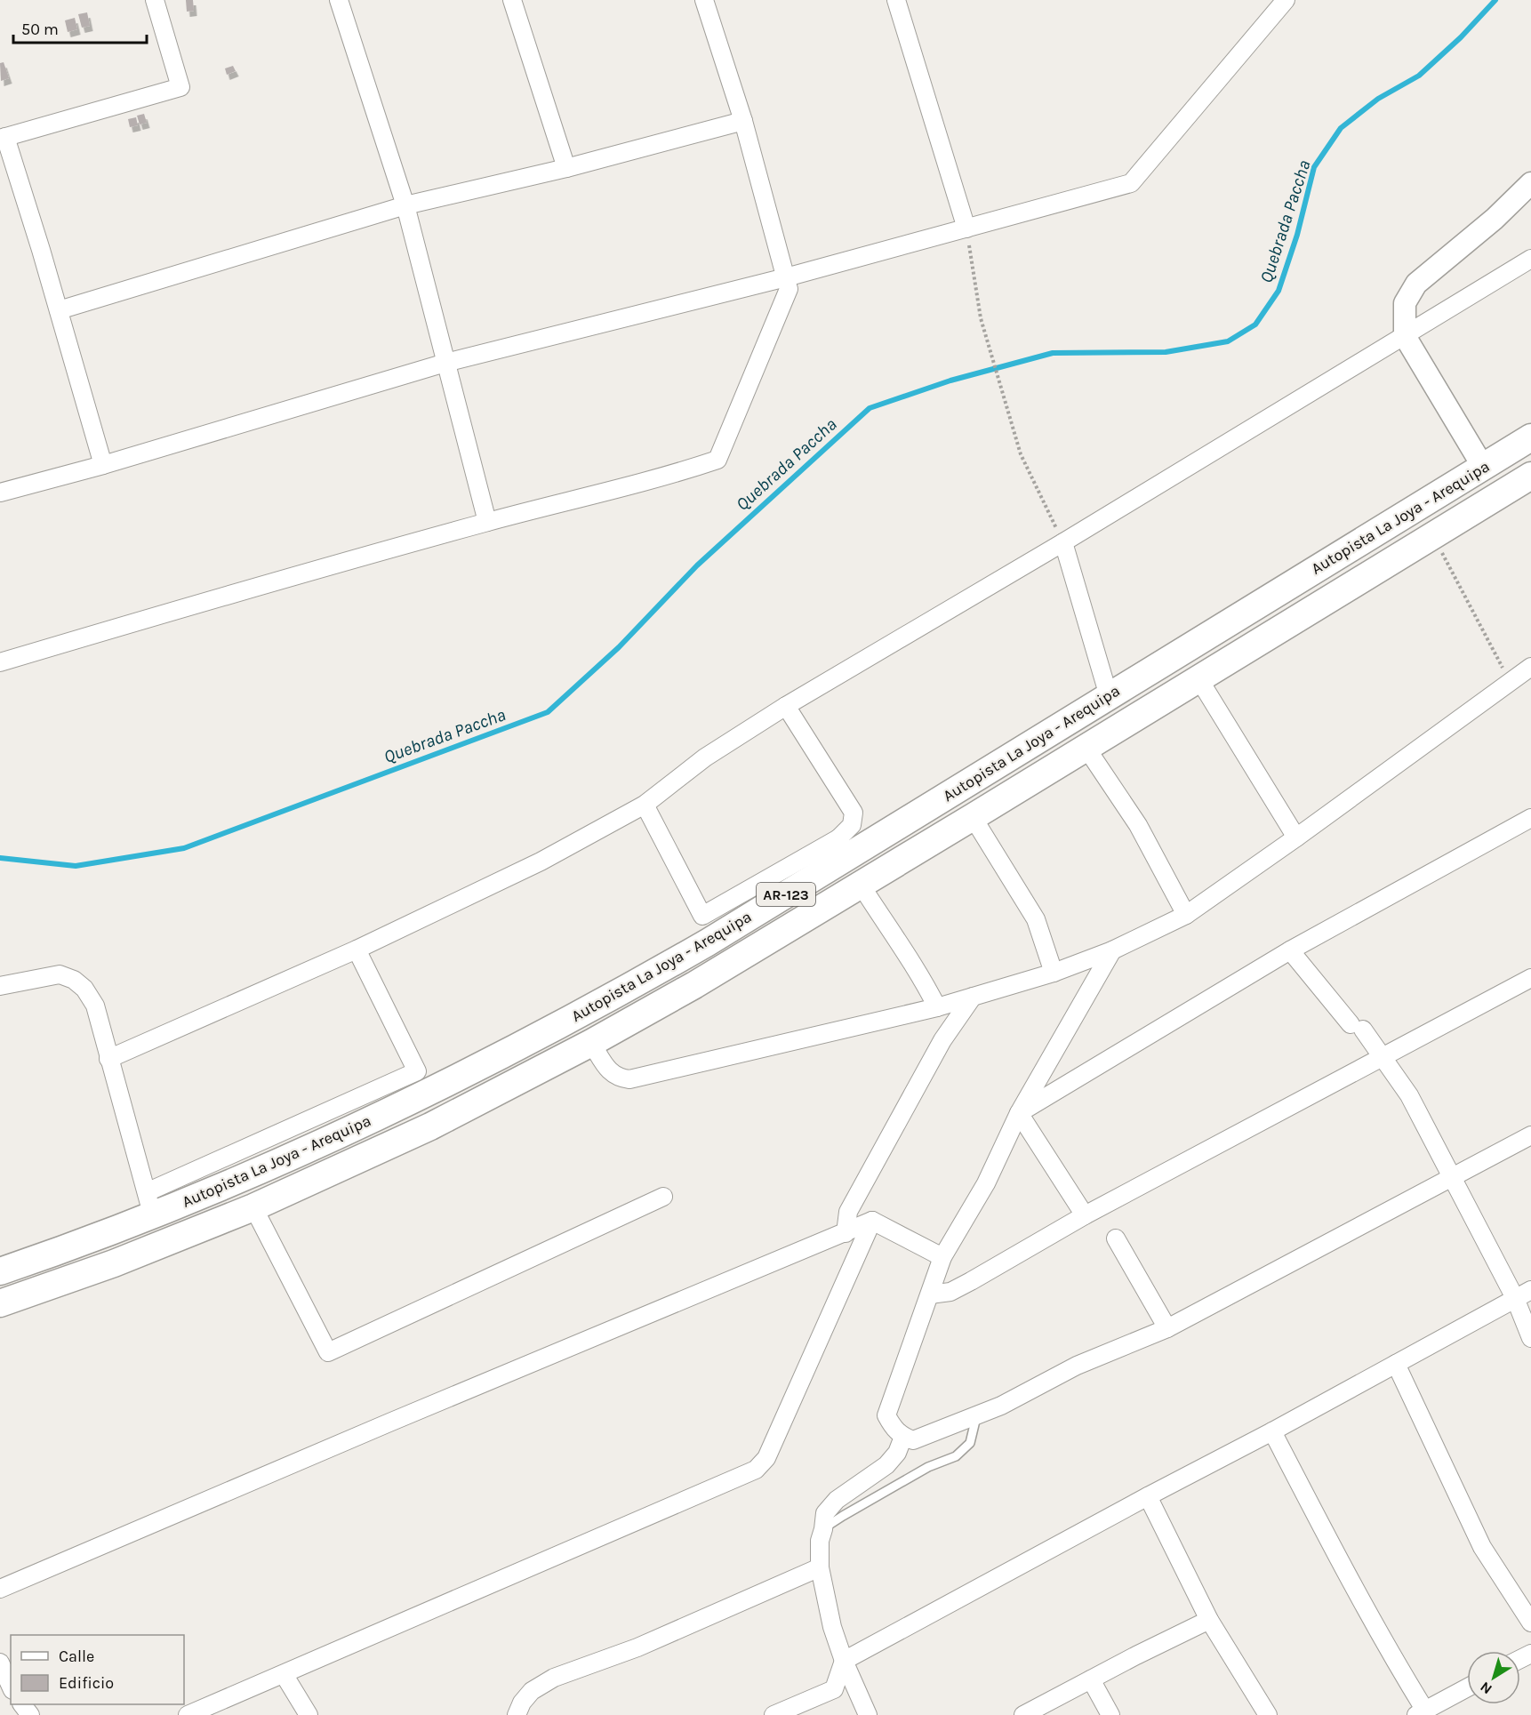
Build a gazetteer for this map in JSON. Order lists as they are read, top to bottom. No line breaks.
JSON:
{"streets":{"main road":["Autopista La Joya - Arequipa","AR-123"]},"water":["Quebrada Paccha"],"legend":["Calle","Edificio"],"scale_bar":"50 m","north":"bottom left"}
